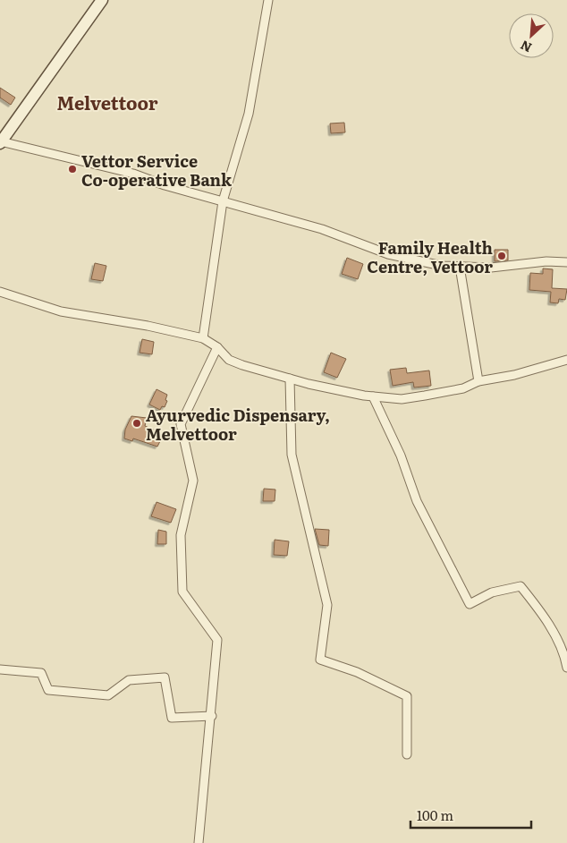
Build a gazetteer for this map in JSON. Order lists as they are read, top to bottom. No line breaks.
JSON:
{"districts":["Melvettoor"],"places":["Vettor Service Co-operative Bank","Family Health Centre, Vettoor","Ayurvedic Dispensary, Melvettoor"],"scale_bar":"100 m","north":"bottom left"}
